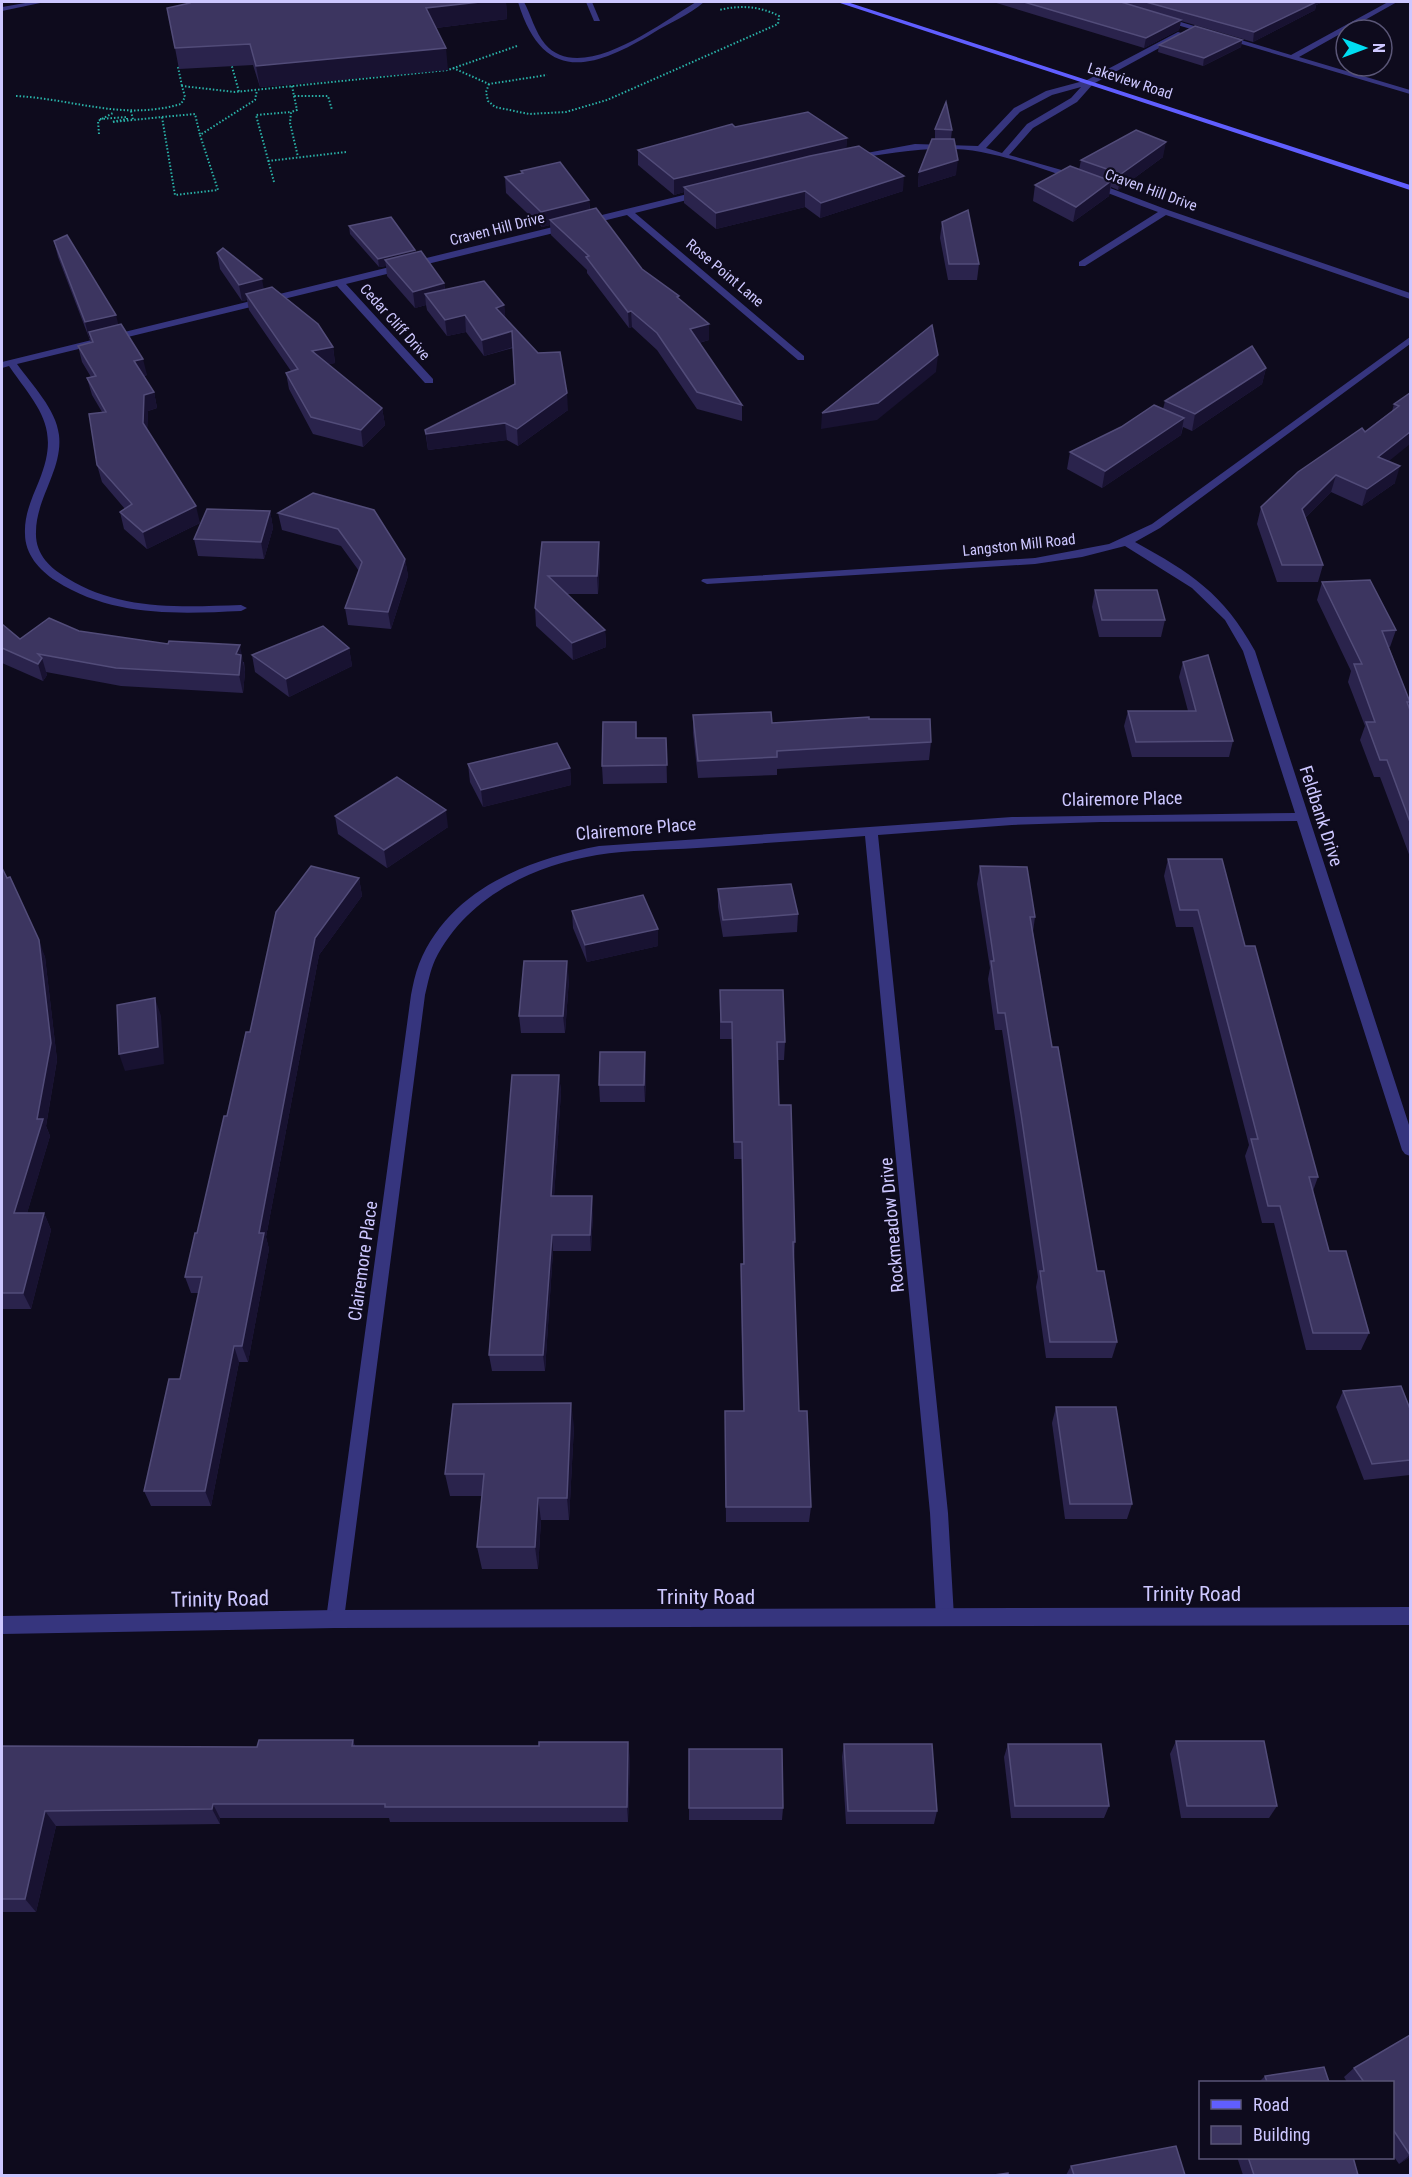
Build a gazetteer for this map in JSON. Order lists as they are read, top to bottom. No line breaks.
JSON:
{"streets":{"main road":["Lakeview Road"],"street":["Craven Hill Drive","Rose Point Lane","Cedar Cliff Drive","Langston Mill Road","Clairemore Place","Feldbank Drive","Rockmeadow Drive","Trinity Road"]},"crossings":[["Craven Hill Drive","Rose Point Lane"],["Craven Hill Drive","Cedar Cliff Drive"],["Langston Mill Road","Feldbank Drive"],["Clairemore Place","Feldbank Drive"],["Clairemore Place","Rockmeadow Drive"],["Clairemore Place","Trinity Road"],["Rockmeadow Drive","Trinity Road"]],"legend":["Road","Building"],"north":"right"}
